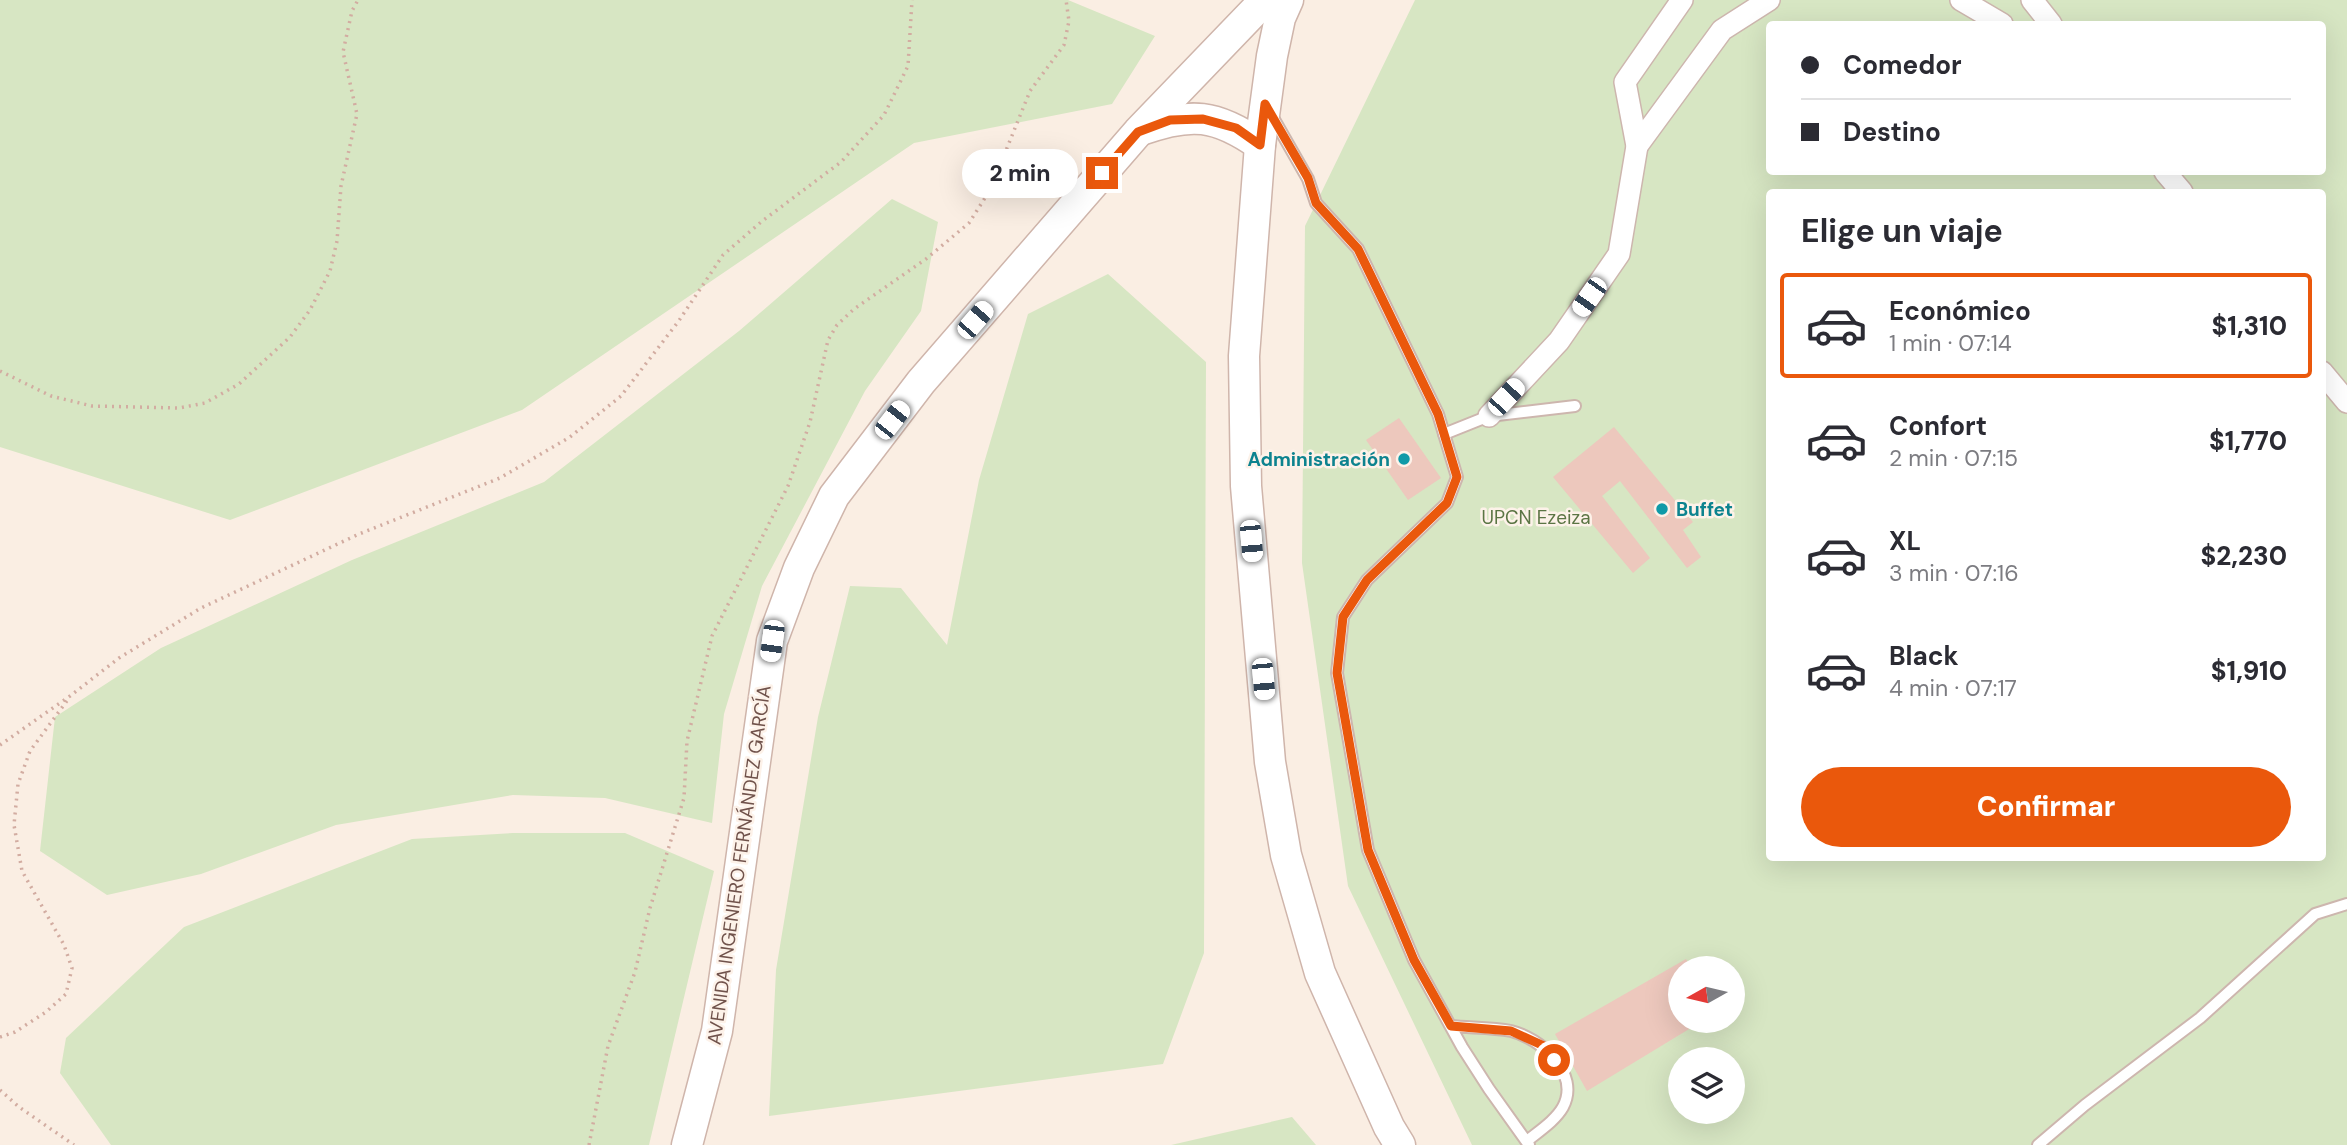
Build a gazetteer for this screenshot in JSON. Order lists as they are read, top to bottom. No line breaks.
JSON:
{"streets":{"street":["AVENIDA INGENIERO FERNÁNDEZ GARCÍA"]},"parks":["UPCN Ezeiza"],"places":["Administración","Buffet"],"north":"left","page":{"banner":["Comedor","Destino"],"bubble":"2 min","heading":"Elige un viaje","list":[{"name":"Económico","note":"1 min · 07:14","value":"$1,310"},{"name":"Confort","note":"2 min · 07:15","value":"$1,770"},{"name":"XL","note":"3 min · 07:16","value":"$2,230"},{"name":"Black","note":"4 min · 07:17","value":"$1,910"}],"buttons":"Confirmar"}}
